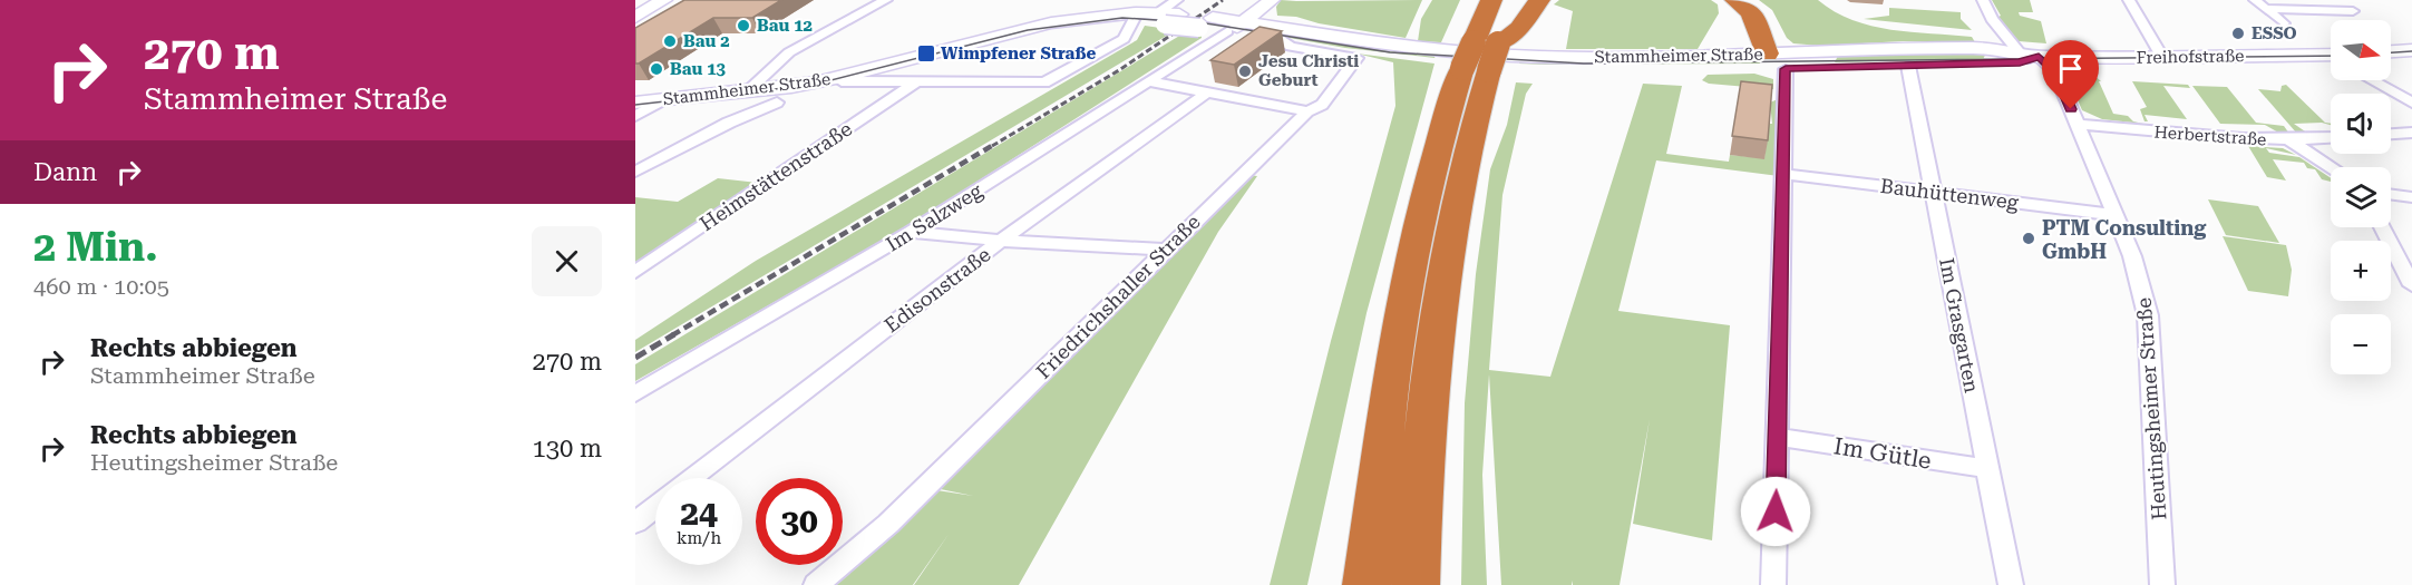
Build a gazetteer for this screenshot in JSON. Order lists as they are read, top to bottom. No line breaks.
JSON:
{"streets":{"main road":["Stammheimer Straße","Freihofstraße"],"street":["Herbertstraße","Heimstättenstraße","Bauhüttenweg","Im Salzweg","Edisonstraße","Friedrichshaller Straße","Im Grasgarten","Heutingsheimer Straße","Im Gütle"]},"crossings":[["Stammheimer Straße","Freihofstraße"],["Stammheimer Straße","Im Salzweg"],["Stammheimer Straße","Friedrichshaller Straße"],["Stammheimer Straße","Im Grasgarten"],["Stammheimer Straße","Heutingsheimer Straße"],["Freihofstraße","Heutingsheimer Straße"],["Herbertstraße","Heutingsheimer Straße"],["Bauhüttenweg","Im Grasgarten"],["Bauhüttenweg","Heutingsheimer Straße"],["Im Grasgarten","Im Gütle"]],"places":{"other":["Bau 12","ESSO","Bau 2","Bau 13","Jesu Christi Geburt","PTM Consulting GmbH"],"transit":["Wimpfener Straße"]},"north":"right","page":{"turn":["270 m","Stammheimer Straße"],"map_buttons":["+","−"],"then":"Dann","heading":["2 Min.","460 m · 10:05"],"list":[{"name":"Rechts abbiegen","note":"Stammheimer Straße","value":"270 m"},{"name":"Rechts abbiegen","note":"Heutingsheimer Straße","value":"130 m"}],"speed":"24 km/h","limit":"30"}}
